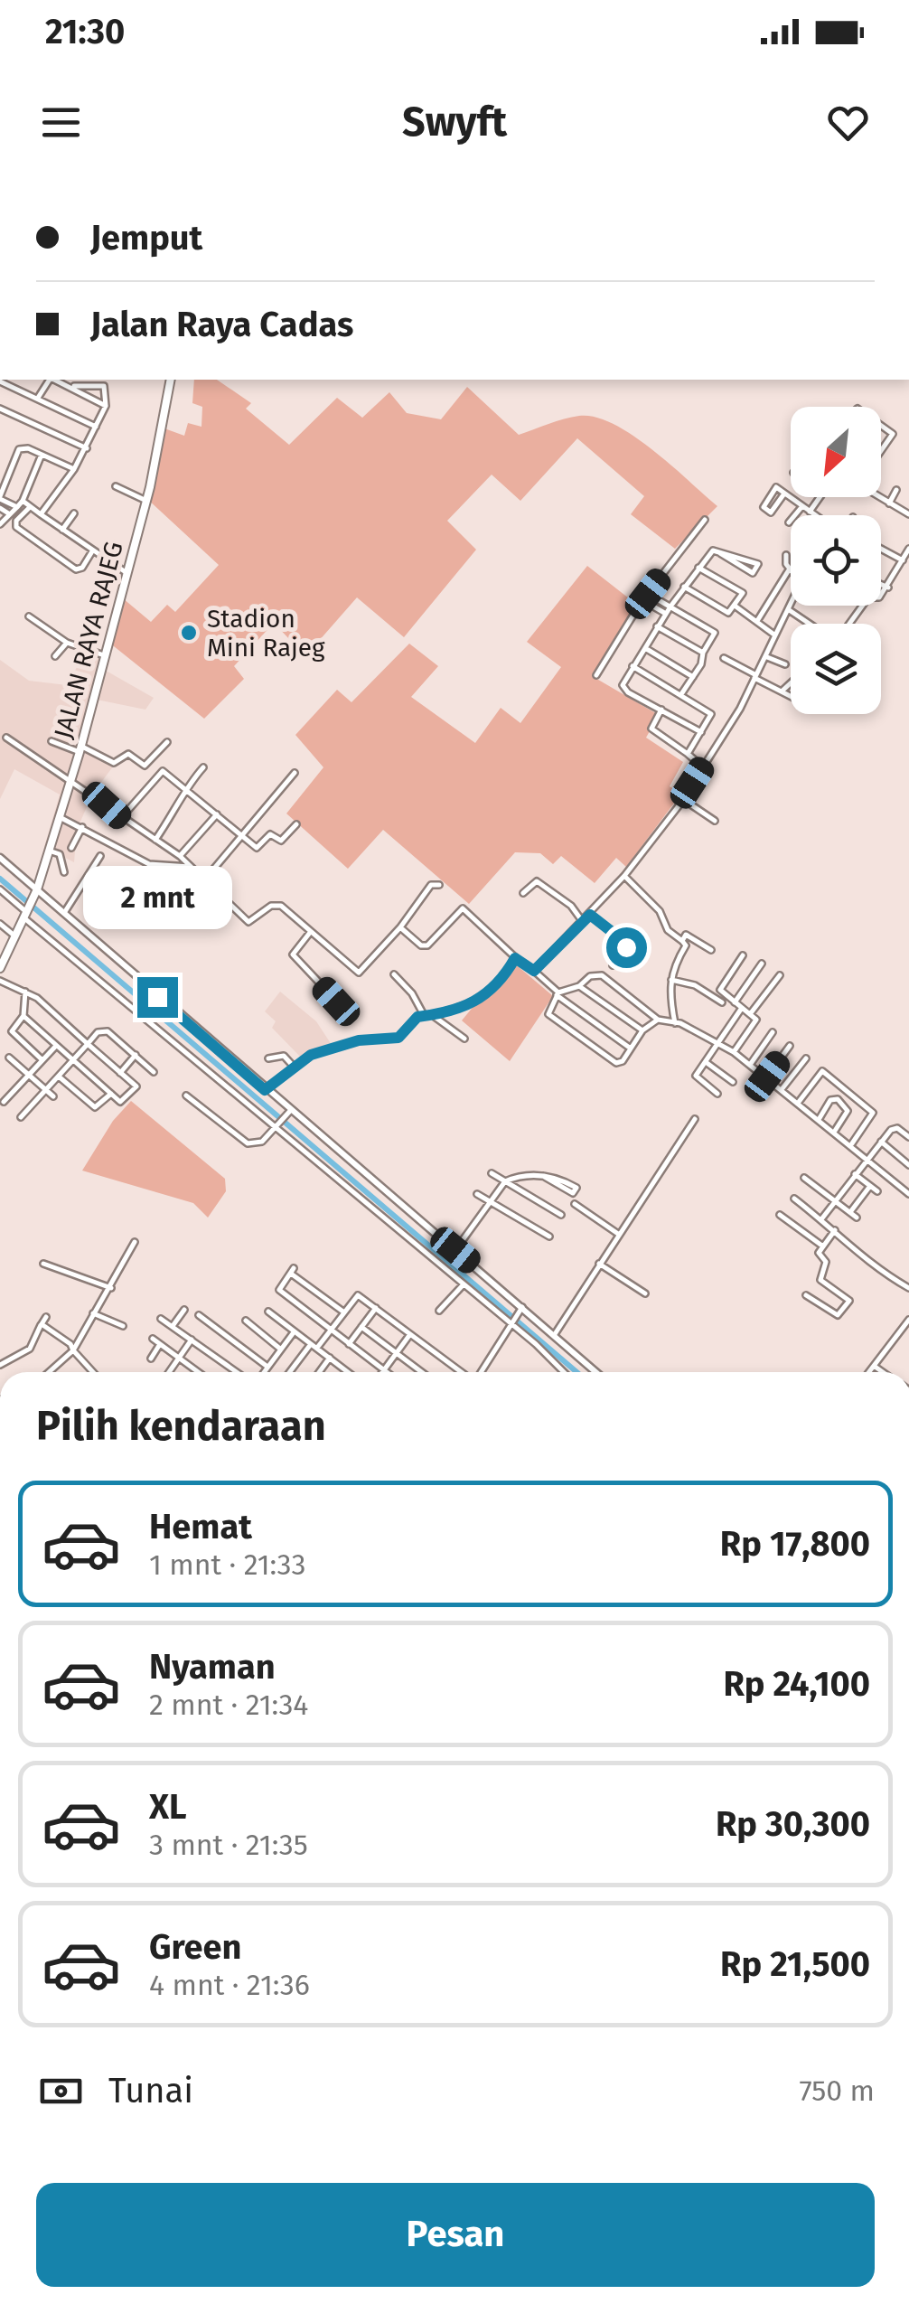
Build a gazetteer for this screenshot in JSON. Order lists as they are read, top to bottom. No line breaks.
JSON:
{"streets":{"main road":["JALAN RAYA RAJEG"]},"places":["Stadion Mini Rajeg"],"north":"bottom left","page":{"status":"21:30","header":"Swyft","banner":["Jemput","Jalan Raya Cadas"],"bubble":"2 mnt","heading":"Pilih kendaraan","list":[{"name":"Hemat","note":"1 mnt · 21:33","value":"Rp 17,800"},{"name":"Nyaman","note":"2 mnt · 21:34","value":"Rp 24,100"},{"name":"XL","note":"3 mnt · 21:35","value":"Rp 30,300"},{"name":"Green","note":"4 mnt · 21:36","value":"Rp 21,500"}],"pay":["Tunai","750 m"],"buttons":"Pesan"}}
